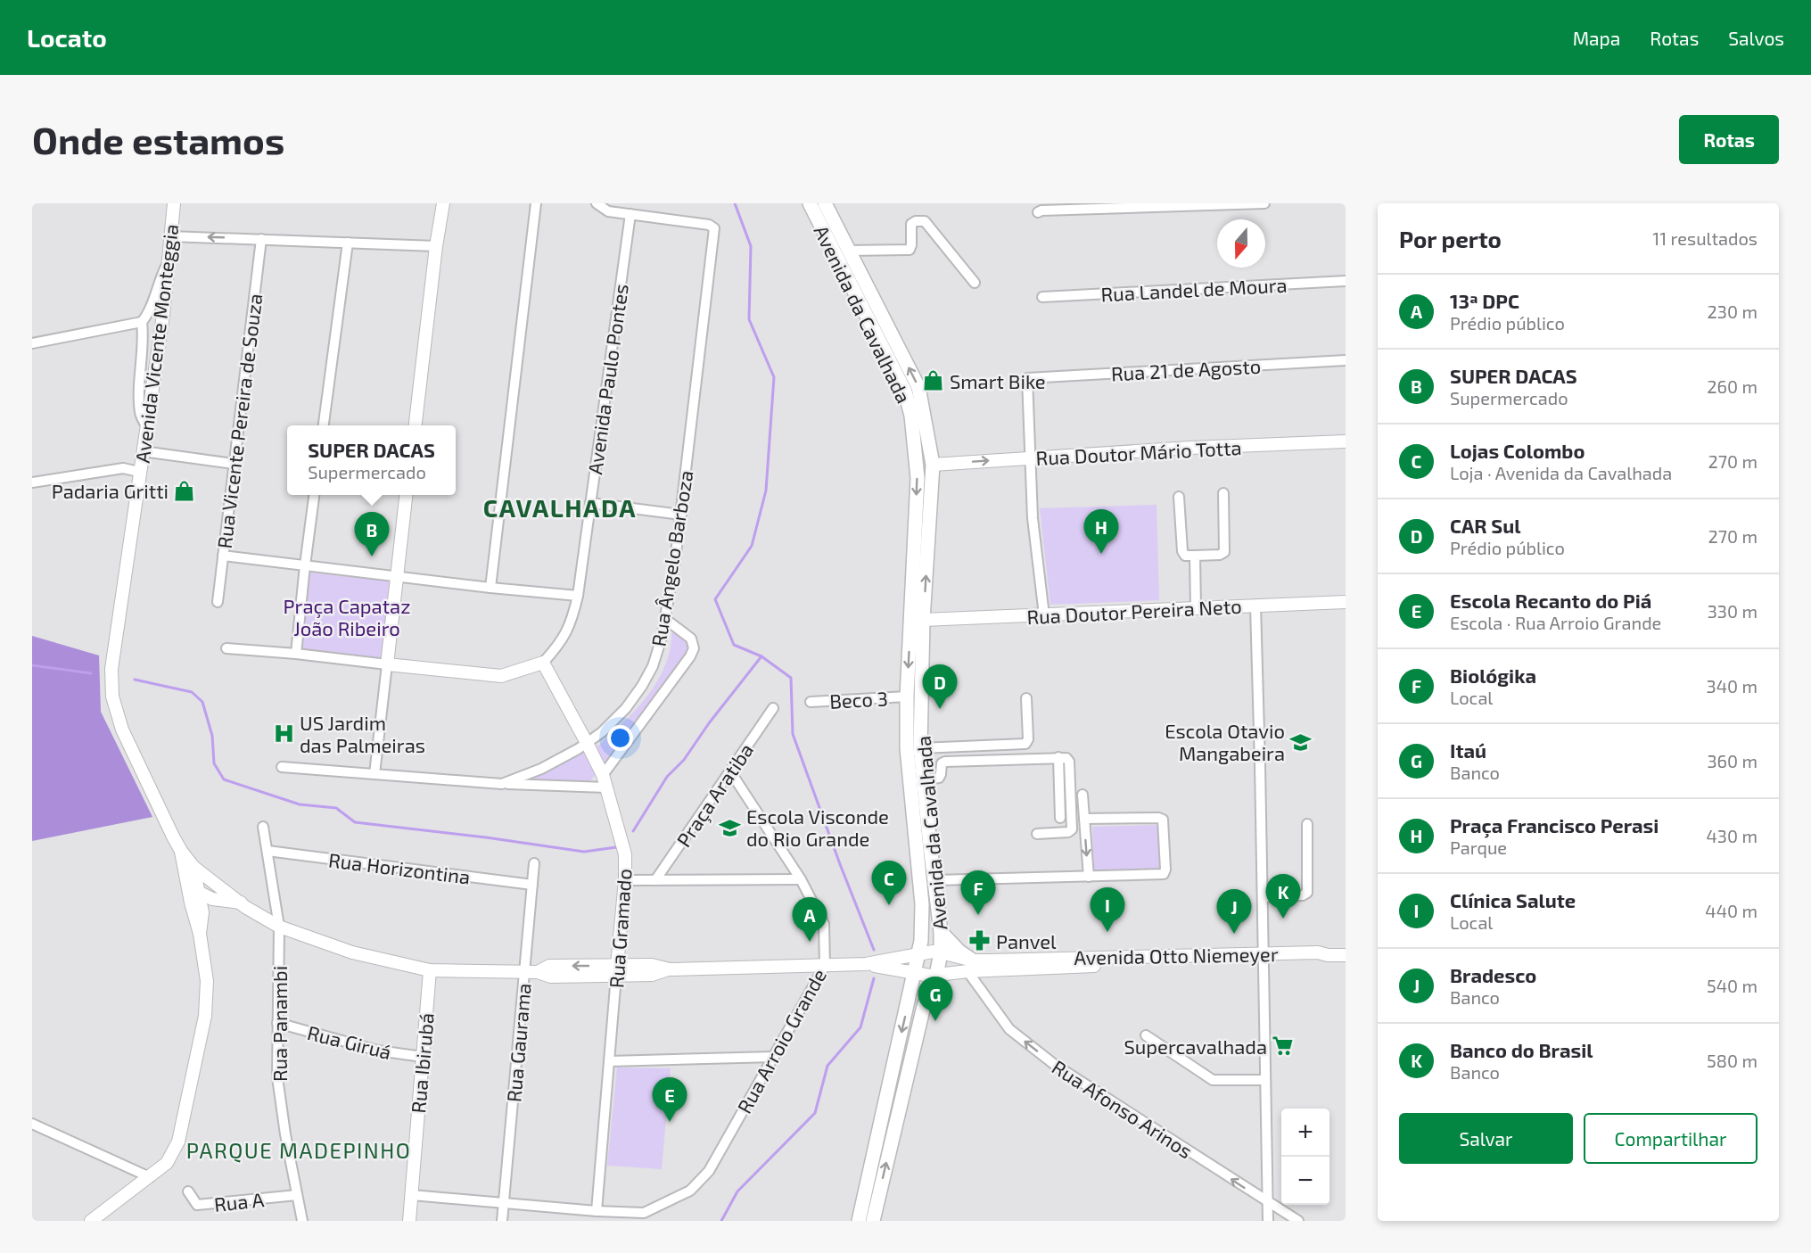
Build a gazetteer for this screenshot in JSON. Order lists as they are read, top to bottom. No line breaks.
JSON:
{"streets":{"main road":["Avenida da Cavalhada","Avenida Vicente Monteggia","Rua Doutor Mário Totta","Rua Doutor Pereira Neto","Rua Gramado","Avenida Otto Niemeyer","Rua Ibirubá"],"street":["Rua Landel de Moura","Rua 21 de Agosto","Avenida Paulo Pontes","Rua Vicente Pereira de Souza","Rua Ângelo Barboza","Beco 3","Praça Aratiba","Rua Horizontina","Rua Panambi","Rua Arroio Grande","Rua Giruá","Rua Gaurama","Rua Afonso Arinos","Rua A"]},"crossings":[["Avenida da Cavalhada","Rua Doutor Mário Totta"],["Avenida da Cavalhada","Rua Doutor Pereira Neto"],["Avenida da Cavalhada","Beco 3"],["Avenida da Cavalhada","Avenida Otto Niemeyer"],["Avenida Vicente Monteggia","Avenida Otto Niemeyer"],["Rua 21 de Agosto","Rua Doutor Mário Totta"],["Avenida Paulo Pontes","Rua Ângelo Barboza"],["Avenida Paulo Pontes","Rua Gramado"],["Rua Ângelo Barboza","Rua Gramado"],["Praça Aratiba","Rua Gramado"],["Praça Aratiba","Rua Arroio Grande"],["Rua Horizontina","Rua Panambi"],["Rua Horizontina","Rua Gaurama"],["Rua Gramado","Avenida Otto Niemeyer"],["Rua Gramado","Rua Arroio Grande"],["Avenida Otto Niemeyer","Rua Panambi"],["Avenida Otto Niemeyer","Rua Arroio Grande"],["Avenida Otto Niemeyer","Rua Gaurama"],["Avenida Otto Niemeyer","Rua Ibirubá"],["Avenida Otto Niemeyer","Rua Afonso Arinos"],["Rua Panambi","Rua Giruá"],["Rua Panambi","Rua A"],["Rua Arroio Grande","Rua Gaurama"],["Rua Arroio Grande","Rua Ibirubá"],["Rua Giruá","Rua Ibirubá"]],"one_way":["Rua Afonso Arinos"],"districts":["CAVALHADA","PARQUE MADEPINHO"],"parks":["Praça Capataz João Ribeiro"],"places":{"shop":["Smart Bike","Padaria Gritti"],"hospital":["US Jardim das Palmeiras"],"school or university":["Escola Otavio Mangabeira","Escola Visconde do Rio Grande"],"pharmacy":["Panvel"],"supermarket":["Supercavalhada"]},"north":"bottom","page":{"header":"Locato","nav":["Mapa","Rotas","Salvos"],"buttons":["Rotas",["Salvar","Compartilhar"]],"title":"Onde estamos","heading":["Por perto","11 resultados"],"list":[{"mark":"A","name":"13ª DPC","note":"Prédio público","value":"230 m"},{"mark":"B","name":"SUPER DACAS","note":"Supermercado","value":"260 m"},{"mark":"C","name":"Lojas Colombo","note":"Loja · Avenida da Cavalhada","value":"270 m"},{"mark":"D","name":"CAR Sul","note":"Prédio público","value":"270 m"},{"mark":"E","name":"Escola Recanto do Piá","note":"Escola · Rua Arroio Grande","value":"330 m"},{"mark":"F","name":"Biológika","note":"Local","value":"340 m"},{"mark":"G","name":"Itaú","note":"Banco","value":"360 m"},{"mark":"H","name":"Praça Francisco Perasi","note":"Parque","value":"430 m"},{"mark":"I","name":"Clínica Salute","note":"Local","value":"440 m"},{"mark":"J","name":"Bradesco","note":"Banco","value":"540 m"},{"mark":"K","name":"Banco do Brasil","note":"Banco","value":"580 m"}],"popup":["SUPER DACAS","Supermercado"],"pins":["H","B","D","C","F","K","I","J","A","G","E"],"map_buttons":["+","−"]}}
